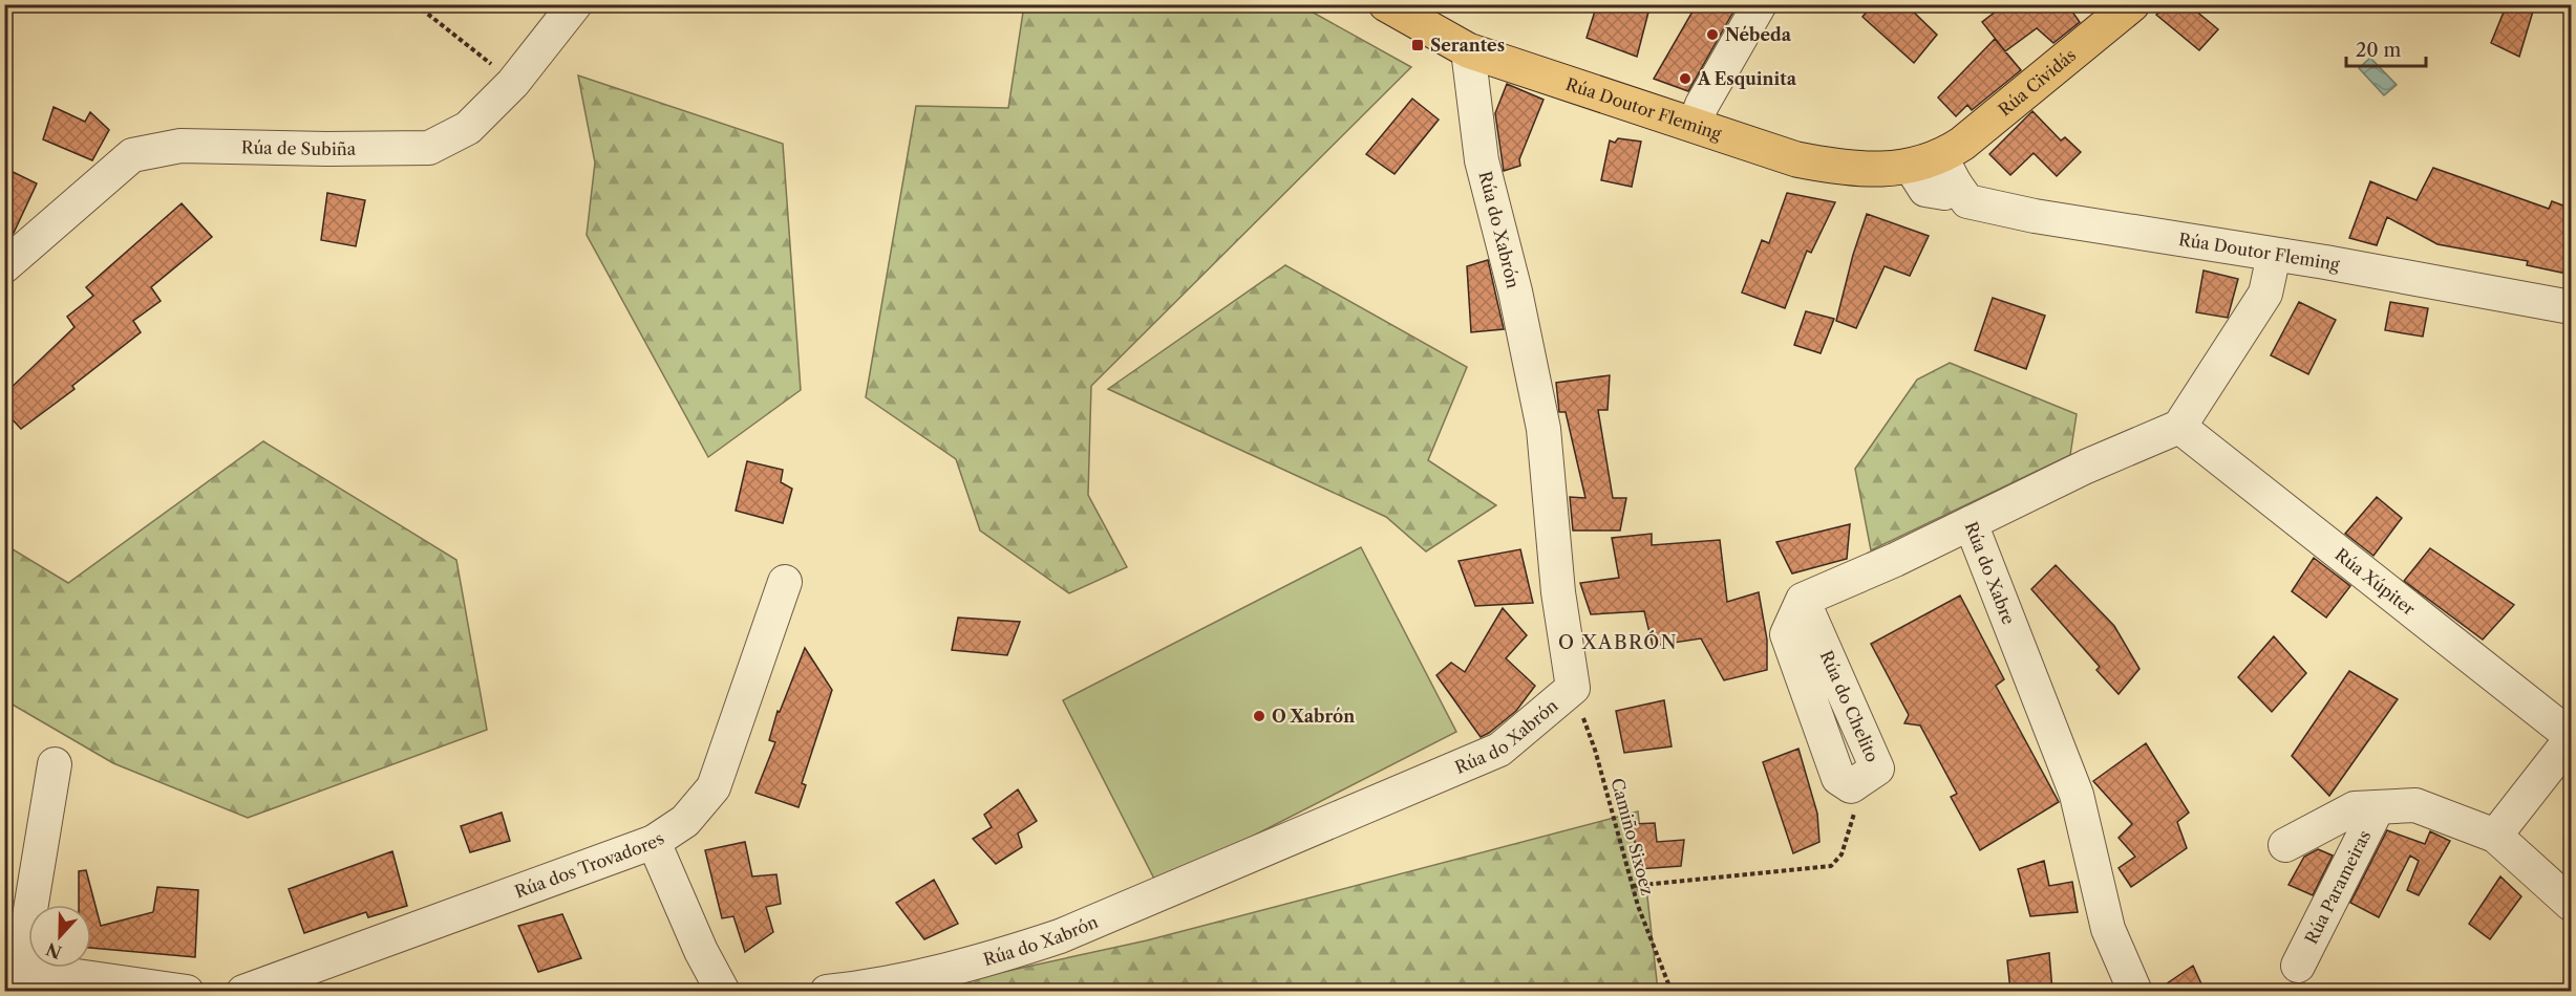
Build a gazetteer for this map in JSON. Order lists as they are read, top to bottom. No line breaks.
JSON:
{"streets":{"main road":["Rúa Cividás","Rúa Doutor Fleming"],"street":["Rúa de Subiña","Rúa do Xabrón","Rúa do Xabre","Rúa Xúpiter","Rúa do Chelito","Rúa dos Trovadores","Rúa Parameiras"],"path":["Camiño Sixoez"]},"crossings":[["Rúa Cividás","Rúa Doutor Fleming"],["Rúa Doutor Fleming","Rúa do Xabrón"],["Rúa do Xabrón","Camiño Sixoez"],["Rúa do Xabre","Rúa Xúpiter"],["Rúa do Xabre","Rúa do Chelito"]],"districts":["O XABRÓN"],"places":{"other":["Nébeda","A Esquinita","O Xabrón"],"transit":["Serantes"]},"scale_bar":"20 m","north":"bottom"}
